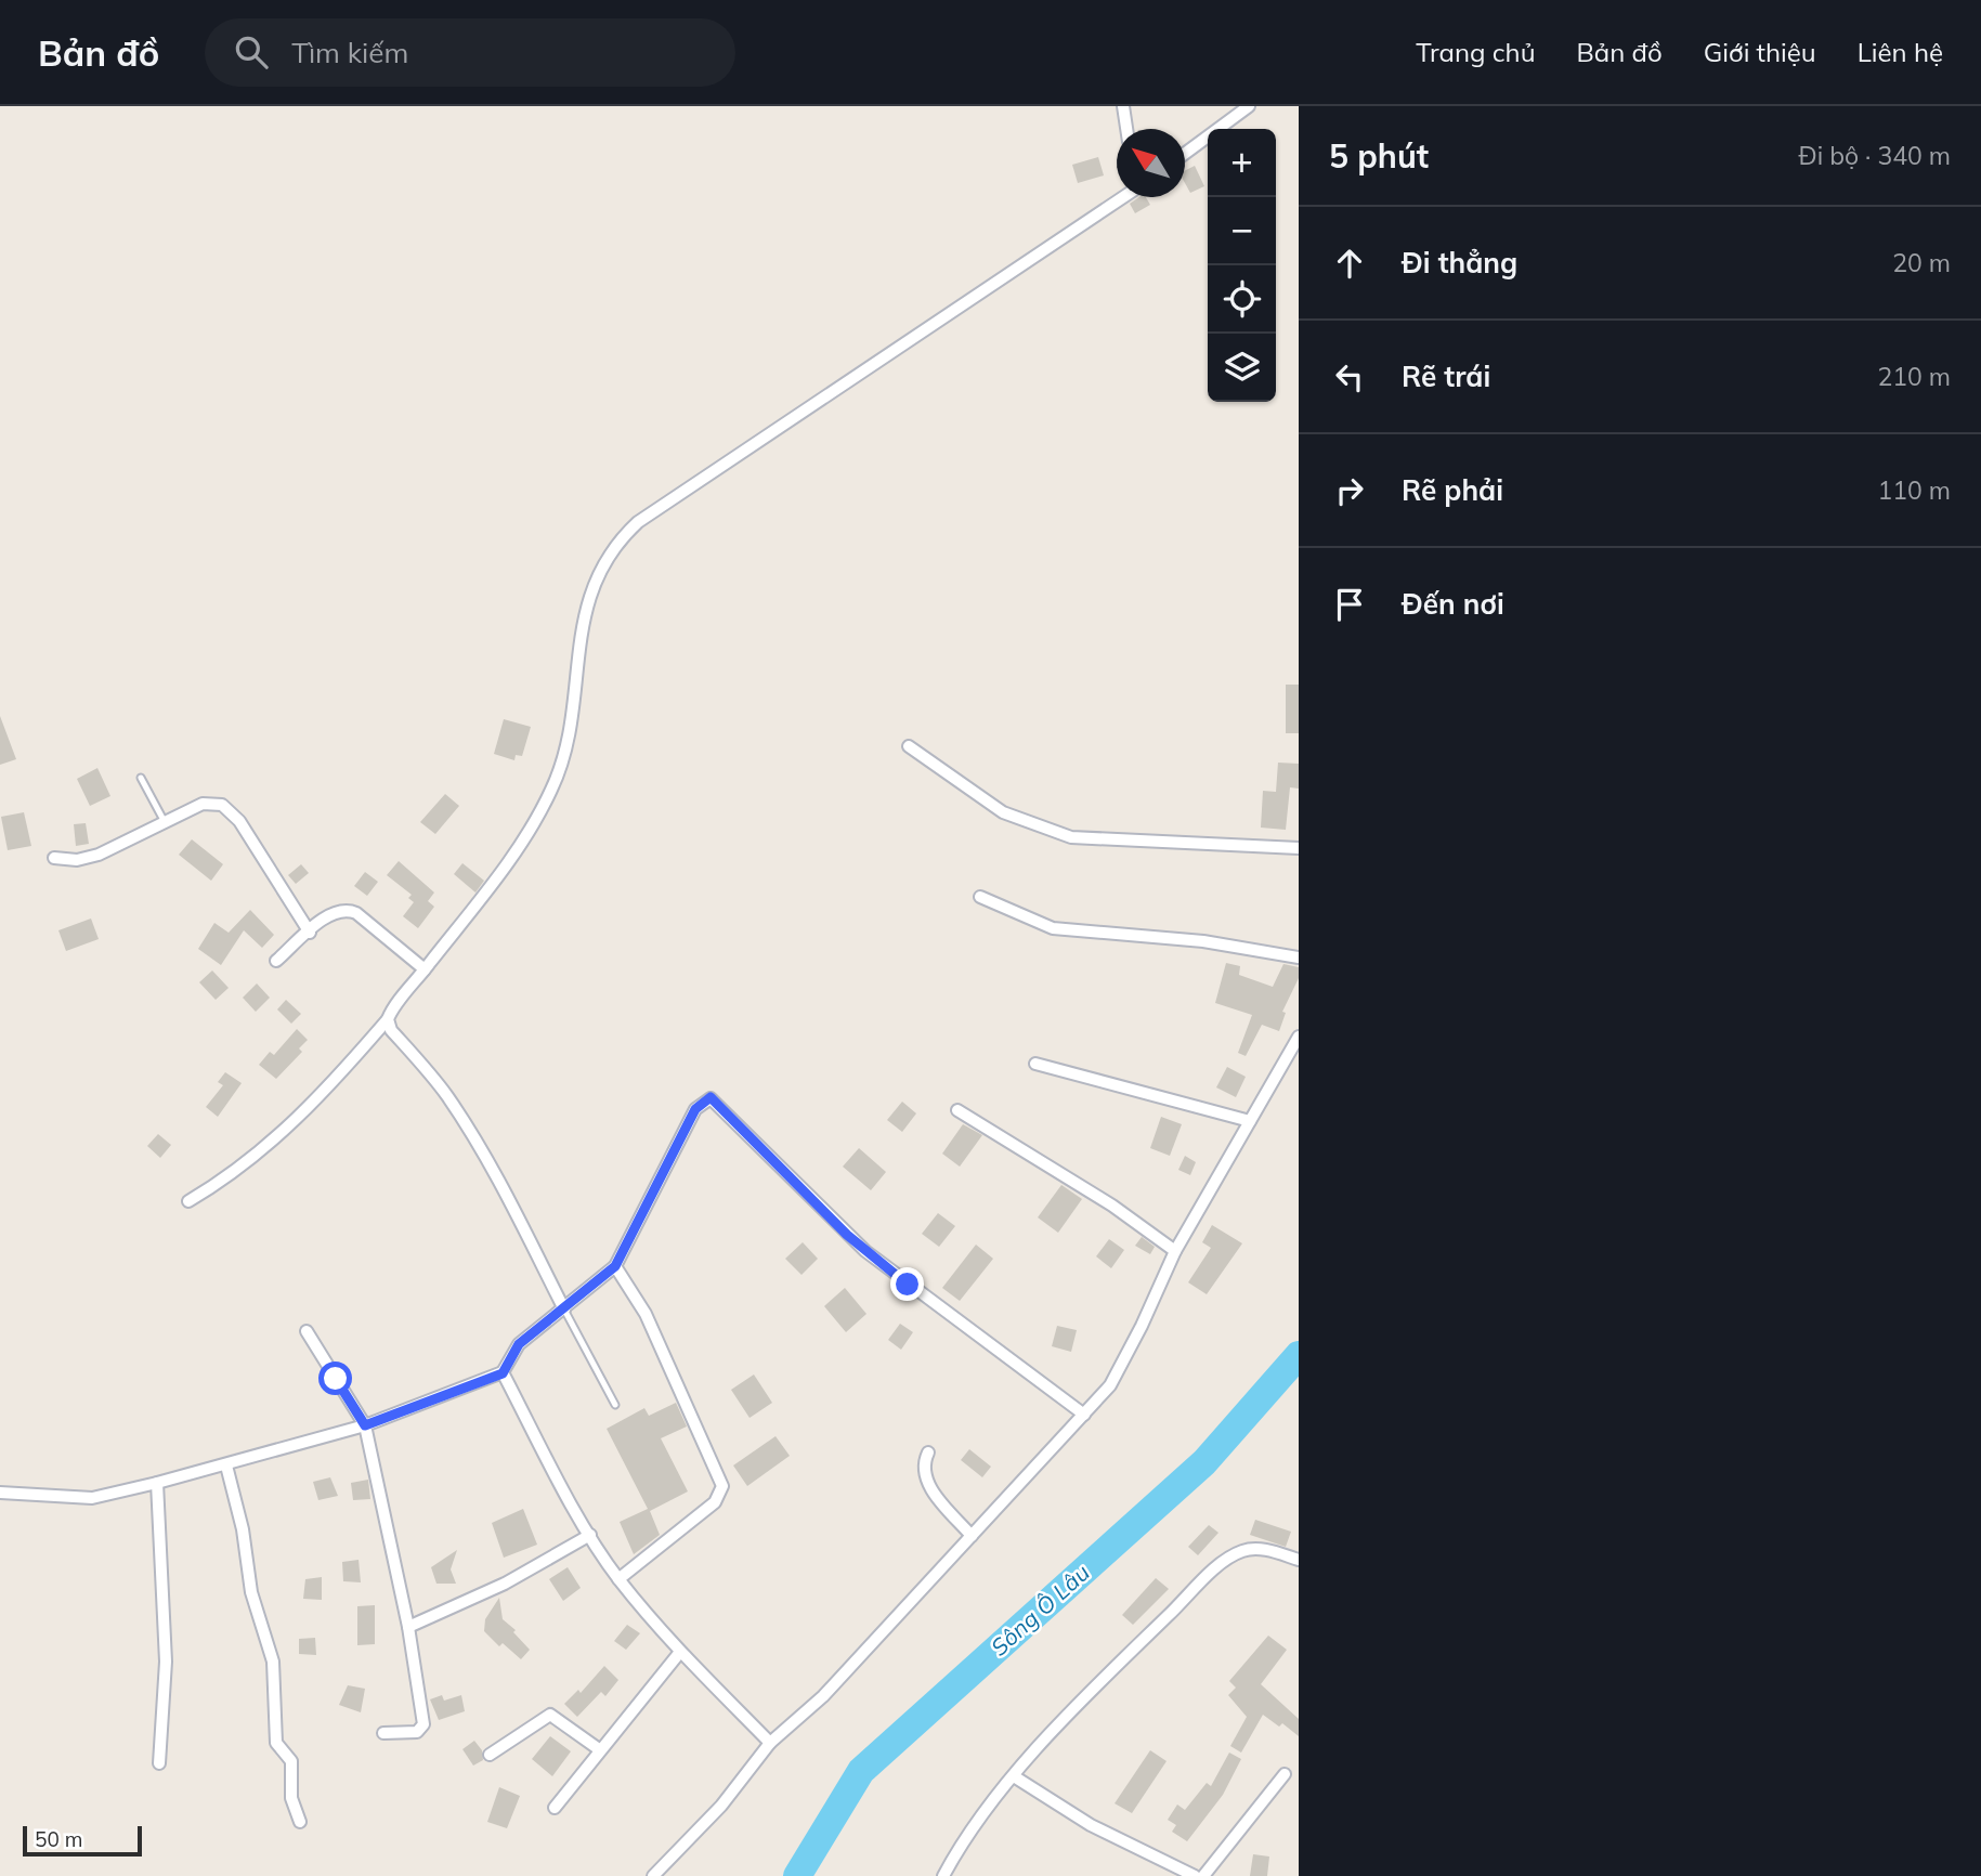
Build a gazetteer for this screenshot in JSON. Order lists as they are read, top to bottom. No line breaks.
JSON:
{"water":["Sông Ô Lâu"],"scale_bar":"50 m","north":"top left","page":{"header":"Bản đồ","search":"Tìm kiếm","nav":["Trang chủ","Bản đồ","Giới thiệu","Liên hệ"],"heading":["5 phút","Đi bộ · 340 m"],"map_buttons":["+","−"],"list":[["Đi thẳng","20 m"],["Rẽ trái","210 m"],["Rẽ phải","110 m"],"Đến nơi"],"scale":"50 m"}}
